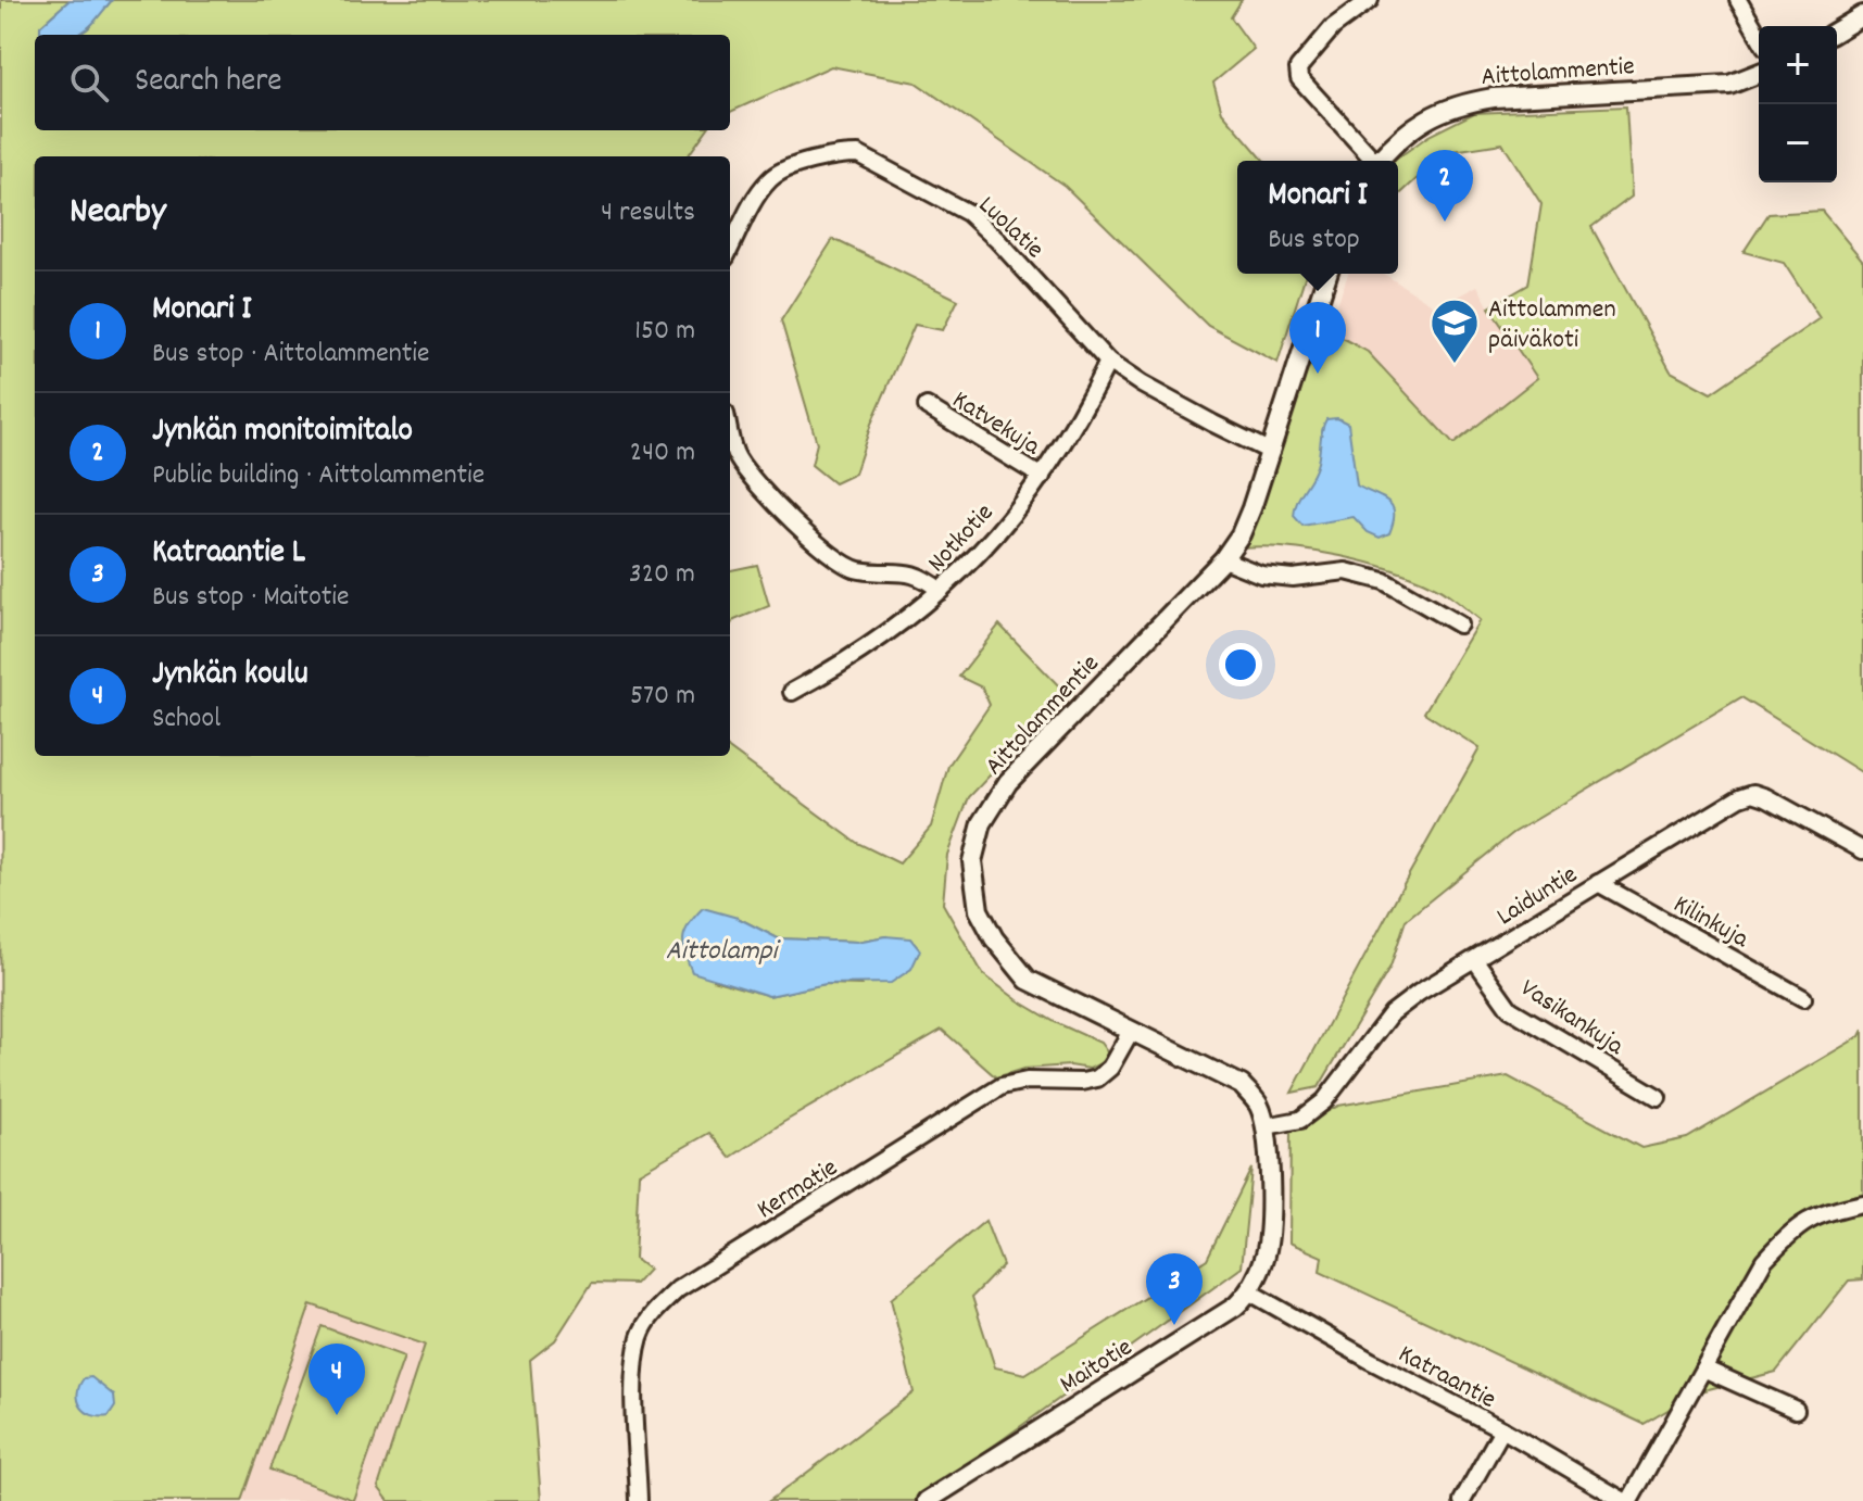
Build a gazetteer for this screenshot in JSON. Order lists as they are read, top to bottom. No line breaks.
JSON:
{"streets":{"street":["Aittolammentie","Luolatie","Katvekuja","Notkotie","Laiduntie","Kilinkuja","Vasikankuja","Kermatie","Maitotie","Katraantie"]},"crossings":[["Aittolammentie","Luolatie"],["Aittolammentie","Laiduntie"],["Aittolammentie","Kermatie"],["Aittolammentie","Maitotie"],["Aittolammentie","Katraantie"],["Luolatie","Notkotie"],["Katvekuja","Notkotie"],["Laiduntie","Kilinkuja"],["Laiduntie","Vasikankuja"],["Maitotie","Katraantie"]],"water":["Aittolampi"],"places":{"school or university":["Aittolammen päiväkoti"]},"page":{"map_buttons":["+","−"],"search":"Search here","pins":["2","1","3","4"],"heading":["Nearby","4 results"],"popup":["Monari I","Bus stop"],"list":[{"mark":"1","name":"Monari I","note":"Bus stop · Aittolammentie","value":"150 m"},{"mark":"2","name":"Jynkän monitoimitalo","note":"Public building · Aittolammentie","value":"240 m"},{"mark":"3","name":"Katraantie L","note":"Bus stop · Maitotie","value":"320 m"},{"mark":"4","name":"Jynkän koulu","note":"School","value":"570 m"}]}}
